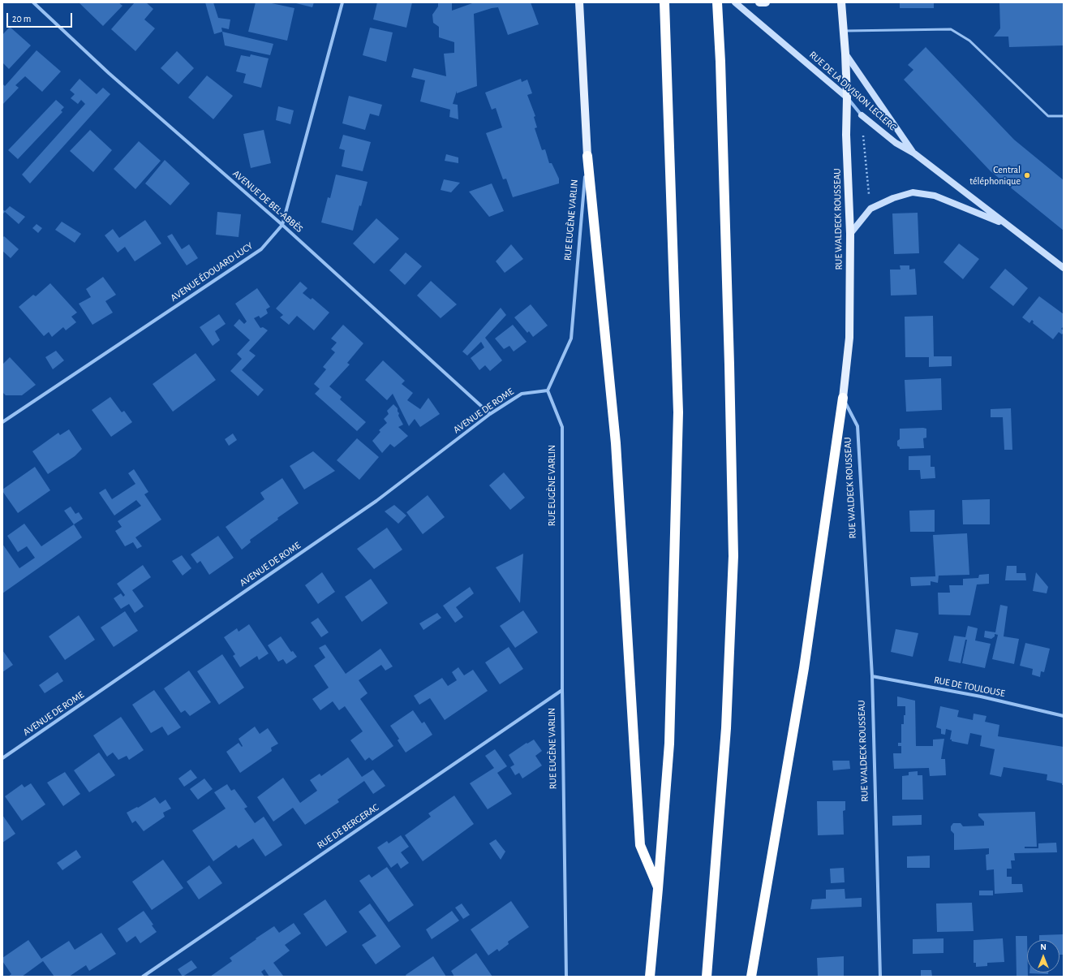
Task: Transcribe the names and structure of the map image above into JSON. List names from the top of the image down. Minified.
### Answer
{"streets":{"main road":["RUE WALDECK ROUSSEAU","RUE EUGÈNE VARLIN"],"street":["RUE DE LA DIVISION LECLERC","AVENUE DE BEL-ABBÈS","AVENUE ÉDOUARD LUCY","AVENUE DE ROME","RUE DE TOULOUSE","RUE DE BERGERAC"]},"crossings":[["RUE DE LA DIVISION LECLERC","RUE WALDECK ROUSSEAU"],["AVENUE DE BEL-ABBÈS","AVENUE ÉDOUARD LUCY"],["AVENUE DE BEL-ABBÈS","AVENUE DE ROME"],["RUE WALDECK ROUSSEAU","RUE DE TOULOUSE"],["RUE EUGÈNE VARLIN","AVENUE DE ROME"],["RUE EUGÈNE VARLIN","RUE DE BERGERAC"]],"places":["Central téléphonique"],"scale_bar":"20 m","north":"top"}
